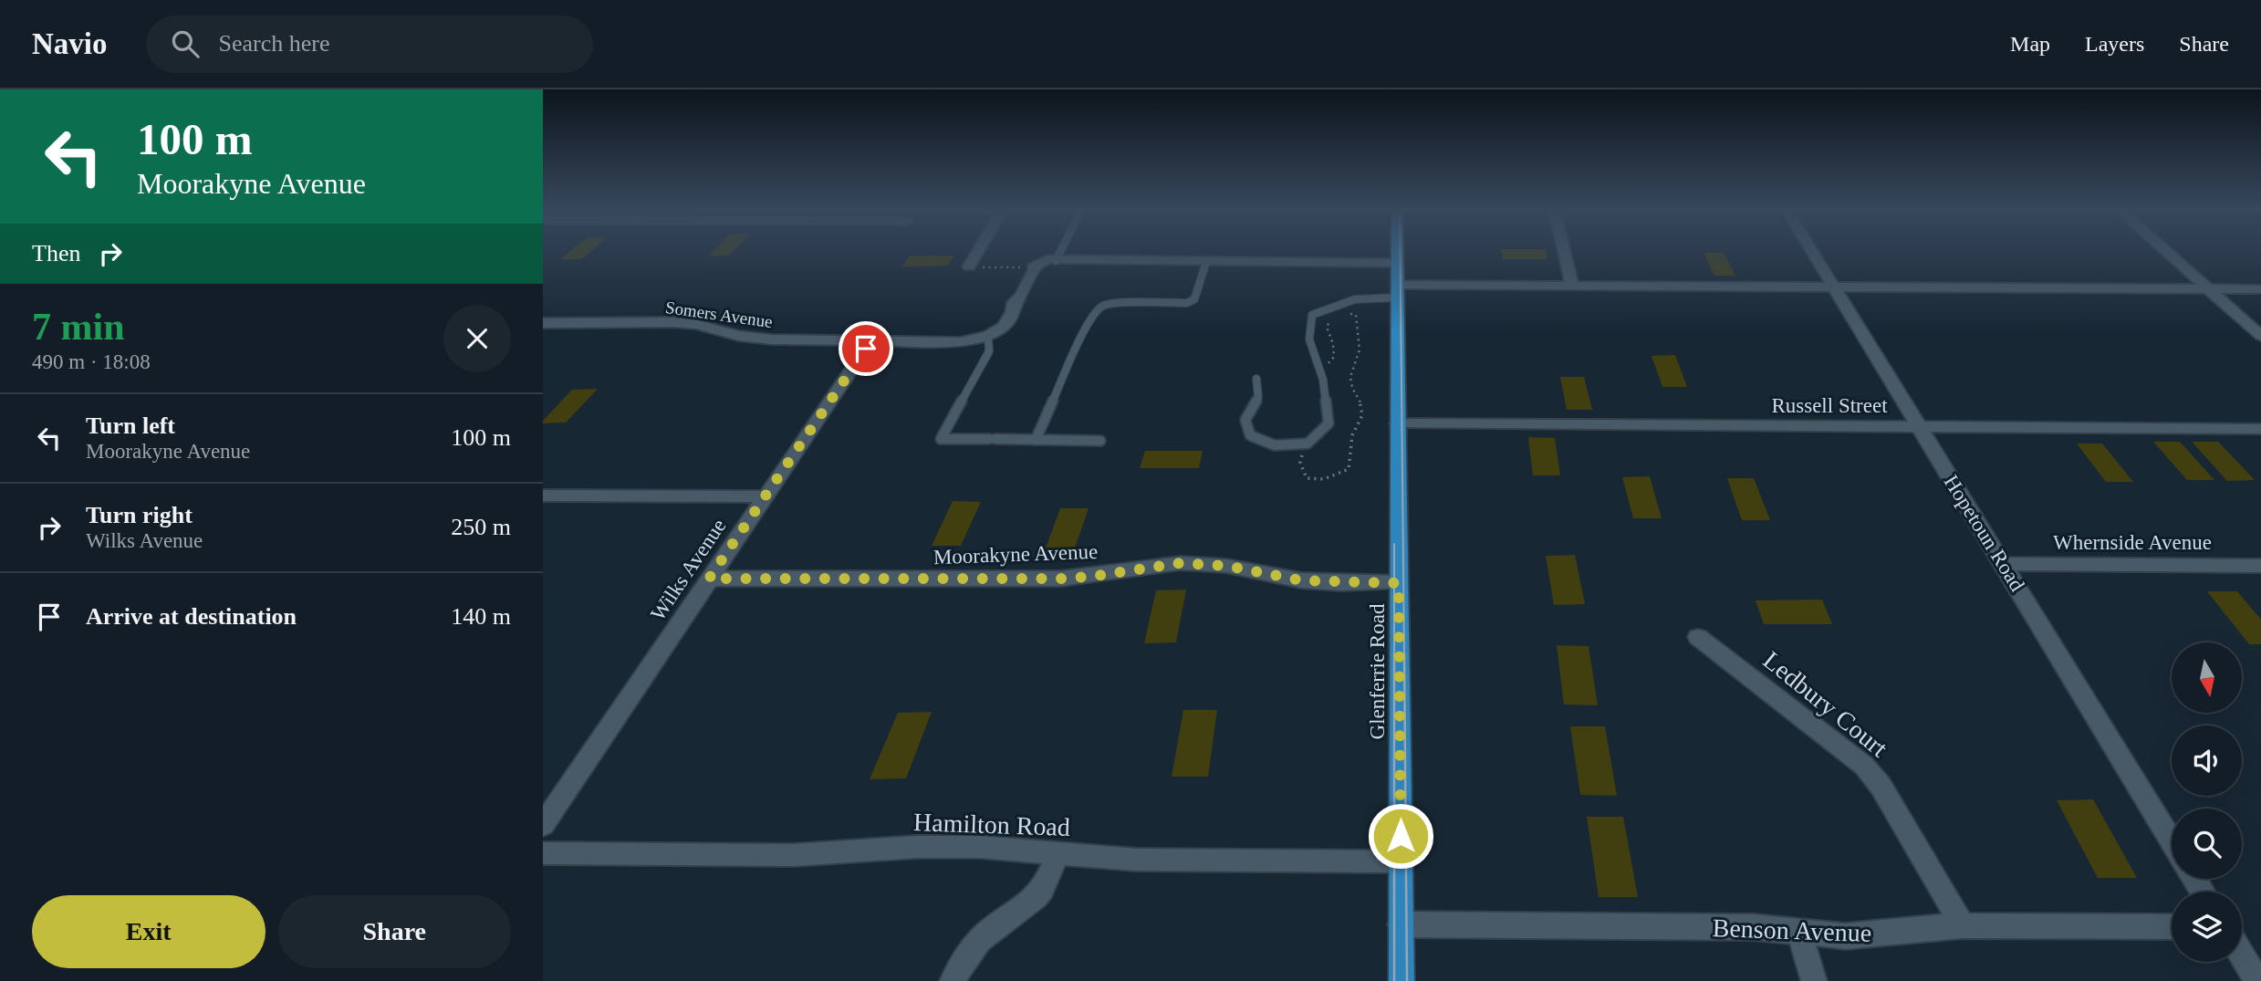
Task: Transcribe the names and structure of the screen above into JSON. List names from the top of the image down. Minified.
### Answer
{"streets":{"main road":["Glenferrie Road"],"street":["Somers Avenue","Russell Street","Hopetoun Road","Whernside Avenue","Moorakyne Avenue","Wilks Avenue","Ledbury Court","Hamilton Road","Benson Avenue"]},"crossings":[["Somers Avenue","Wilks Avenue"],["Russell Street","Hopetoun Road"],["Russell Street","Glenferrie Road"],["Hopetoun Road","Whernside Avenue"],["Moorakyne Avenue","Wilks Avenue"],["Moorakyne Avenue","Glenferrie Road"],["Glenferrie Road","Hamilton Road"],["Glenferrie Road","Benson Avenue"],["Ledbury Court","Benson Avenue"]],"north":"bottom","page":{"header":"Navio","search":"Search here","nav":["Map","Layers","Share"],"turn":["100 m","Moorakyne Avenue"],"then":"Then","heading":["7 min","490 m · 18:08"],"list":[{"name":"Turn left","note":"Moorakyne Avenue","value":"100 m"},{"name":"Turn right","note":"Wilks Avenue","value":"250 m"},{"name":"Arrive at destination","value":"140 m"}],"buttons":["Exit","Share"]}}
